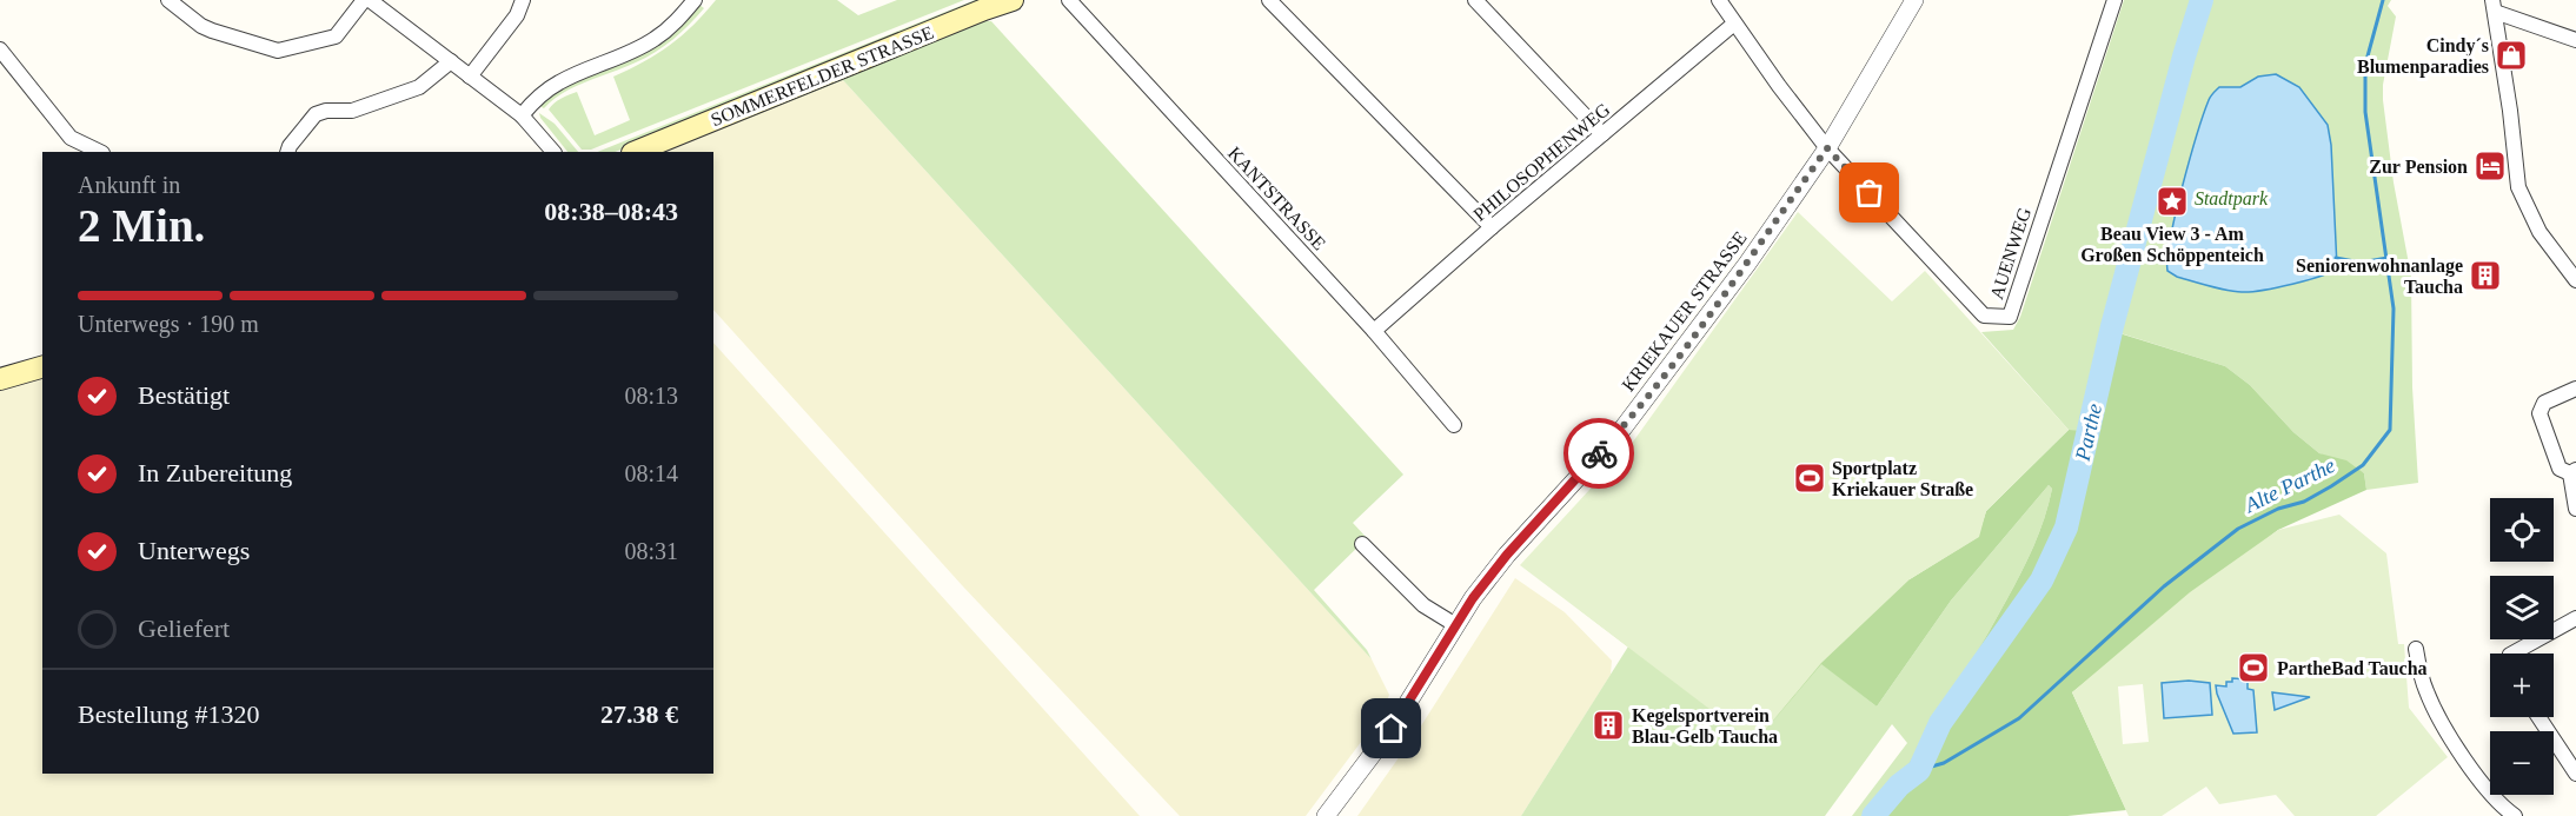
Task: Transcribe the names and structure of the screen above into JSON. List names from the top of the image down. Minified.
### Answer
{"streets":{"main road":["SOMMERFELDER STRASSE"],"street":["PHILOSOPHENWEG","KANTSTRASSE","AUENWEG","KRIEKAUER STRASSE"]},"crossings":[["PHILOSOPHENWEG","KANTSTRASSE"],["AUENWEG","KRIEKAUER STRASSE"]],"water":["Parthe","Alte Parthe"],"parks":["Stadtpark"],"places":{"shop":["Cindy´s Blumenparadies"],"hotel":["Zur Pension"],"place":["Beau View 3 - Am Großen Schöppenteich"],"building":["Seniorenwohnanlage Taucha","Kegelsportverein Blau-Gelb Taucha"],"sports":["Sportplatz Kriekauer Straße","PartheBad Taucha"]},"page":{"heading":["2 Min.","Ankunft in","08:38–08:43"],"panel":["Bestellung #1320","27.38 €"],"bar":"Unterwegs · 190 m","list":[["Bestätigt","08:13"],["In Zubereitung","08:14"],["Unterwegs","08:31"],"Geliefert"],"map_buttons":["+","−"]}}
